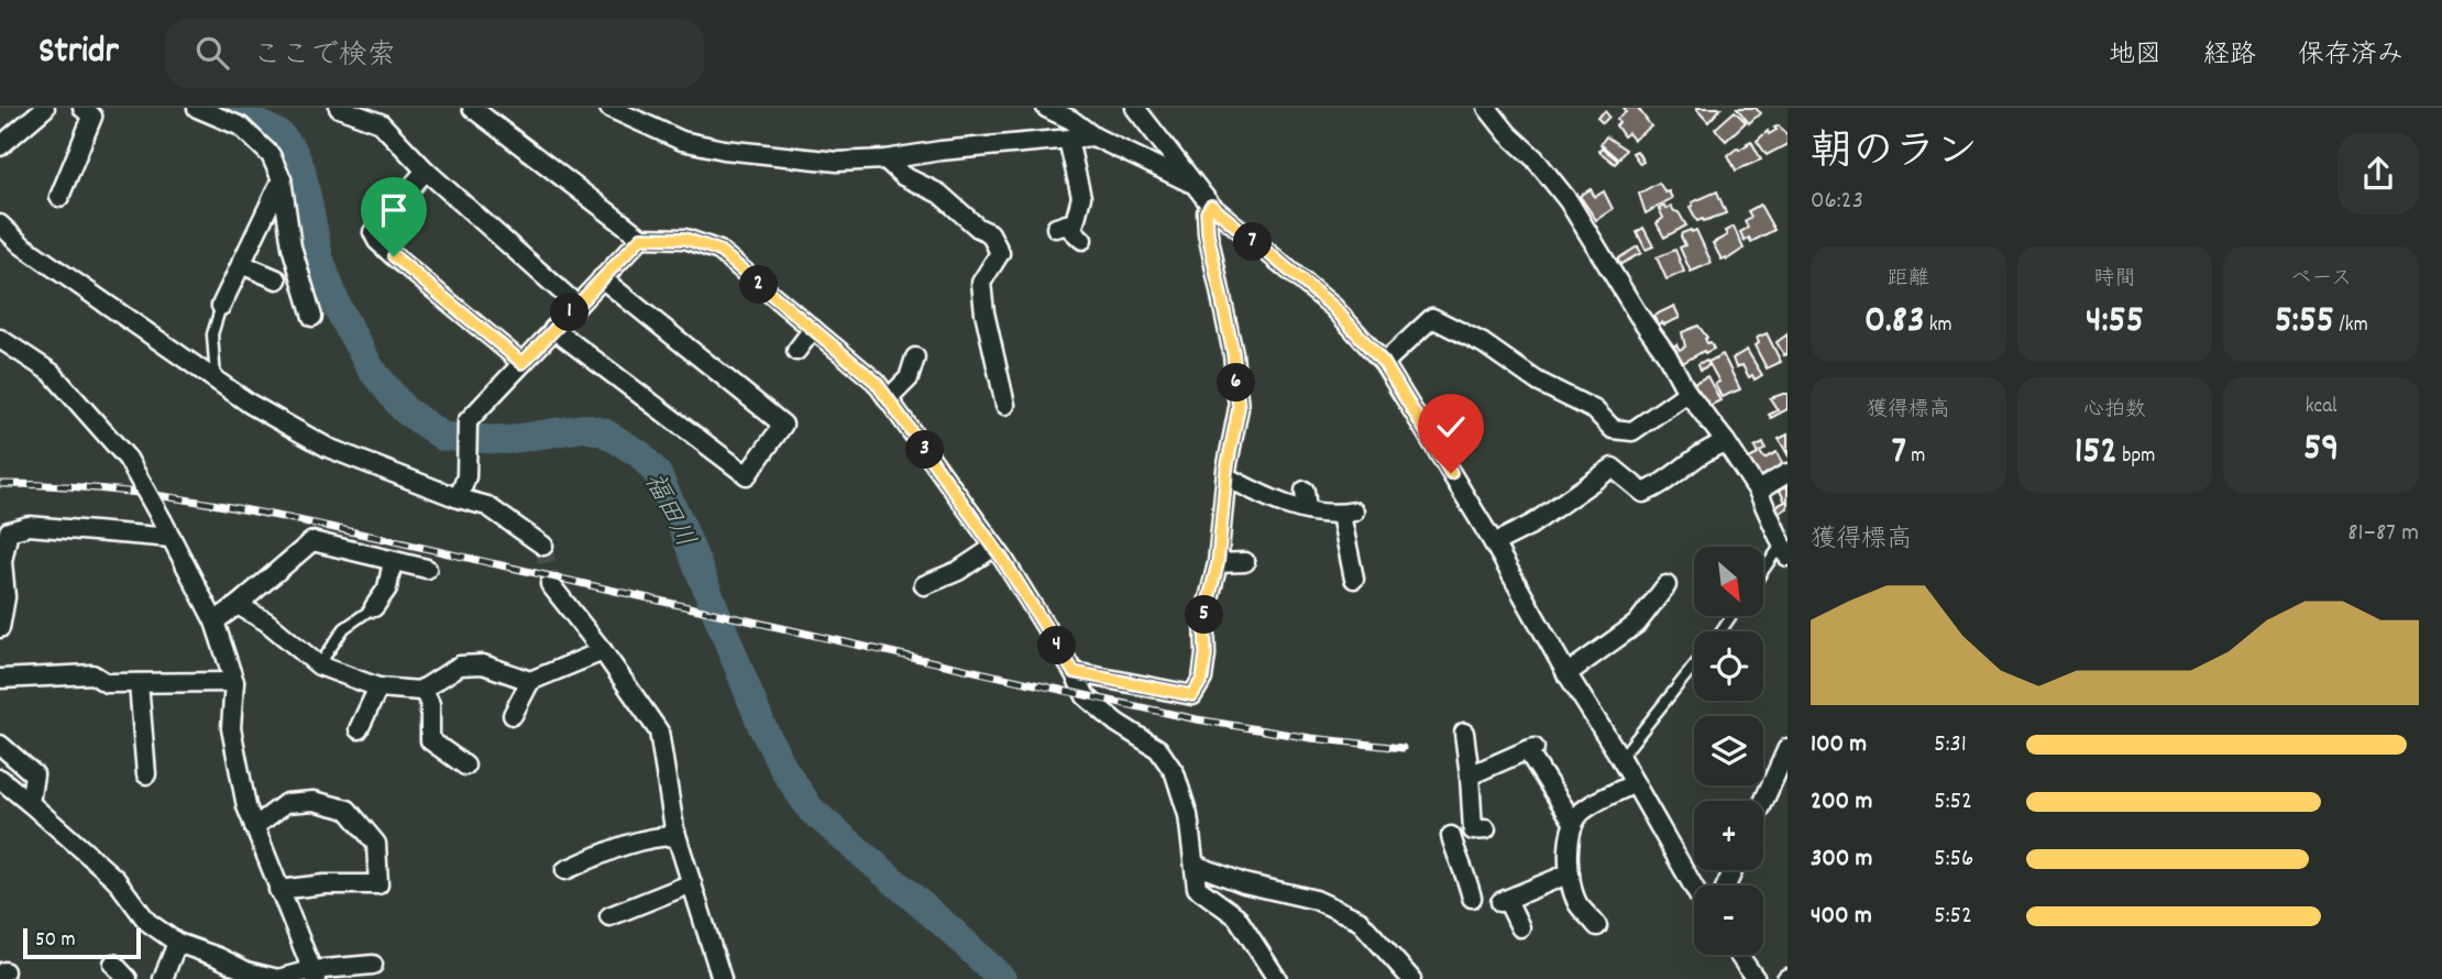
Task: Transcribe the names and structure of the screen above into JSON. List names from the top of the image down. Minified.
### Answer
{"water":["福田川"],"scale_bar":"50 m","north":"bottom right","page":{"header":"Stridr","search":"ここで検索","nav":["地図","経路","保存済み"],"heading":["朝のラン","06:23"],"pins":["7","2","1","6","3","5","4"],"stats":[["距離","0.83 km"],["時間","4:55"],["ペース","5:55 /km"],["獲得標高","7 m"],["心拍数","152 bpm"],["kcal","59"]],"chart":["獲得標高","81–87 m"],"map_buttons":["+","−"],"list":[{"name":"100 m","note":"5:31"},{"name":"200 m","note":"5:52"},{"name":"300 m","note":"5:56"},{"name":"400 m","note":"5:52"}],"scale":"50 m"}}
